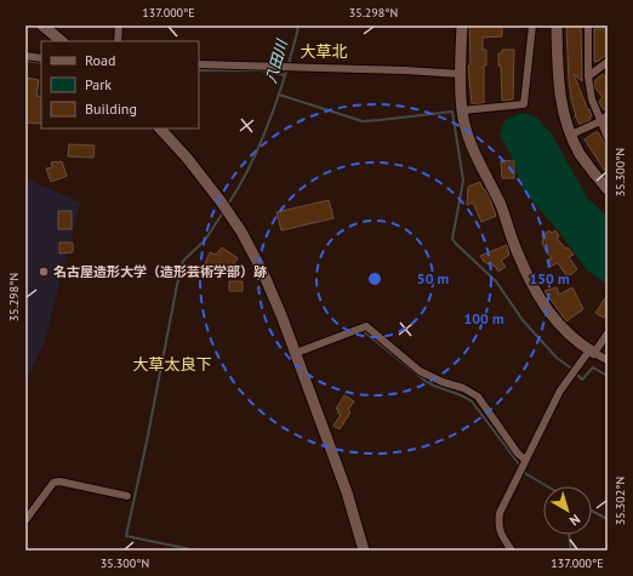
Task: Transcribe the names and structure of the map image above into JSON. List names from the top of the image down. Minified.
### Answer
{"districts":["大草北","大草太良下"],"water":["八田川"],"places":["名古屋造形大学（造形芸術学部）跡"],"legend":["Road","Park","Building"],"north":"bottom right","coordinates":["137.000°E","35.298°N","35.300°N","35.302°N"],"rings":["50 m","150 m","100 m"]}
